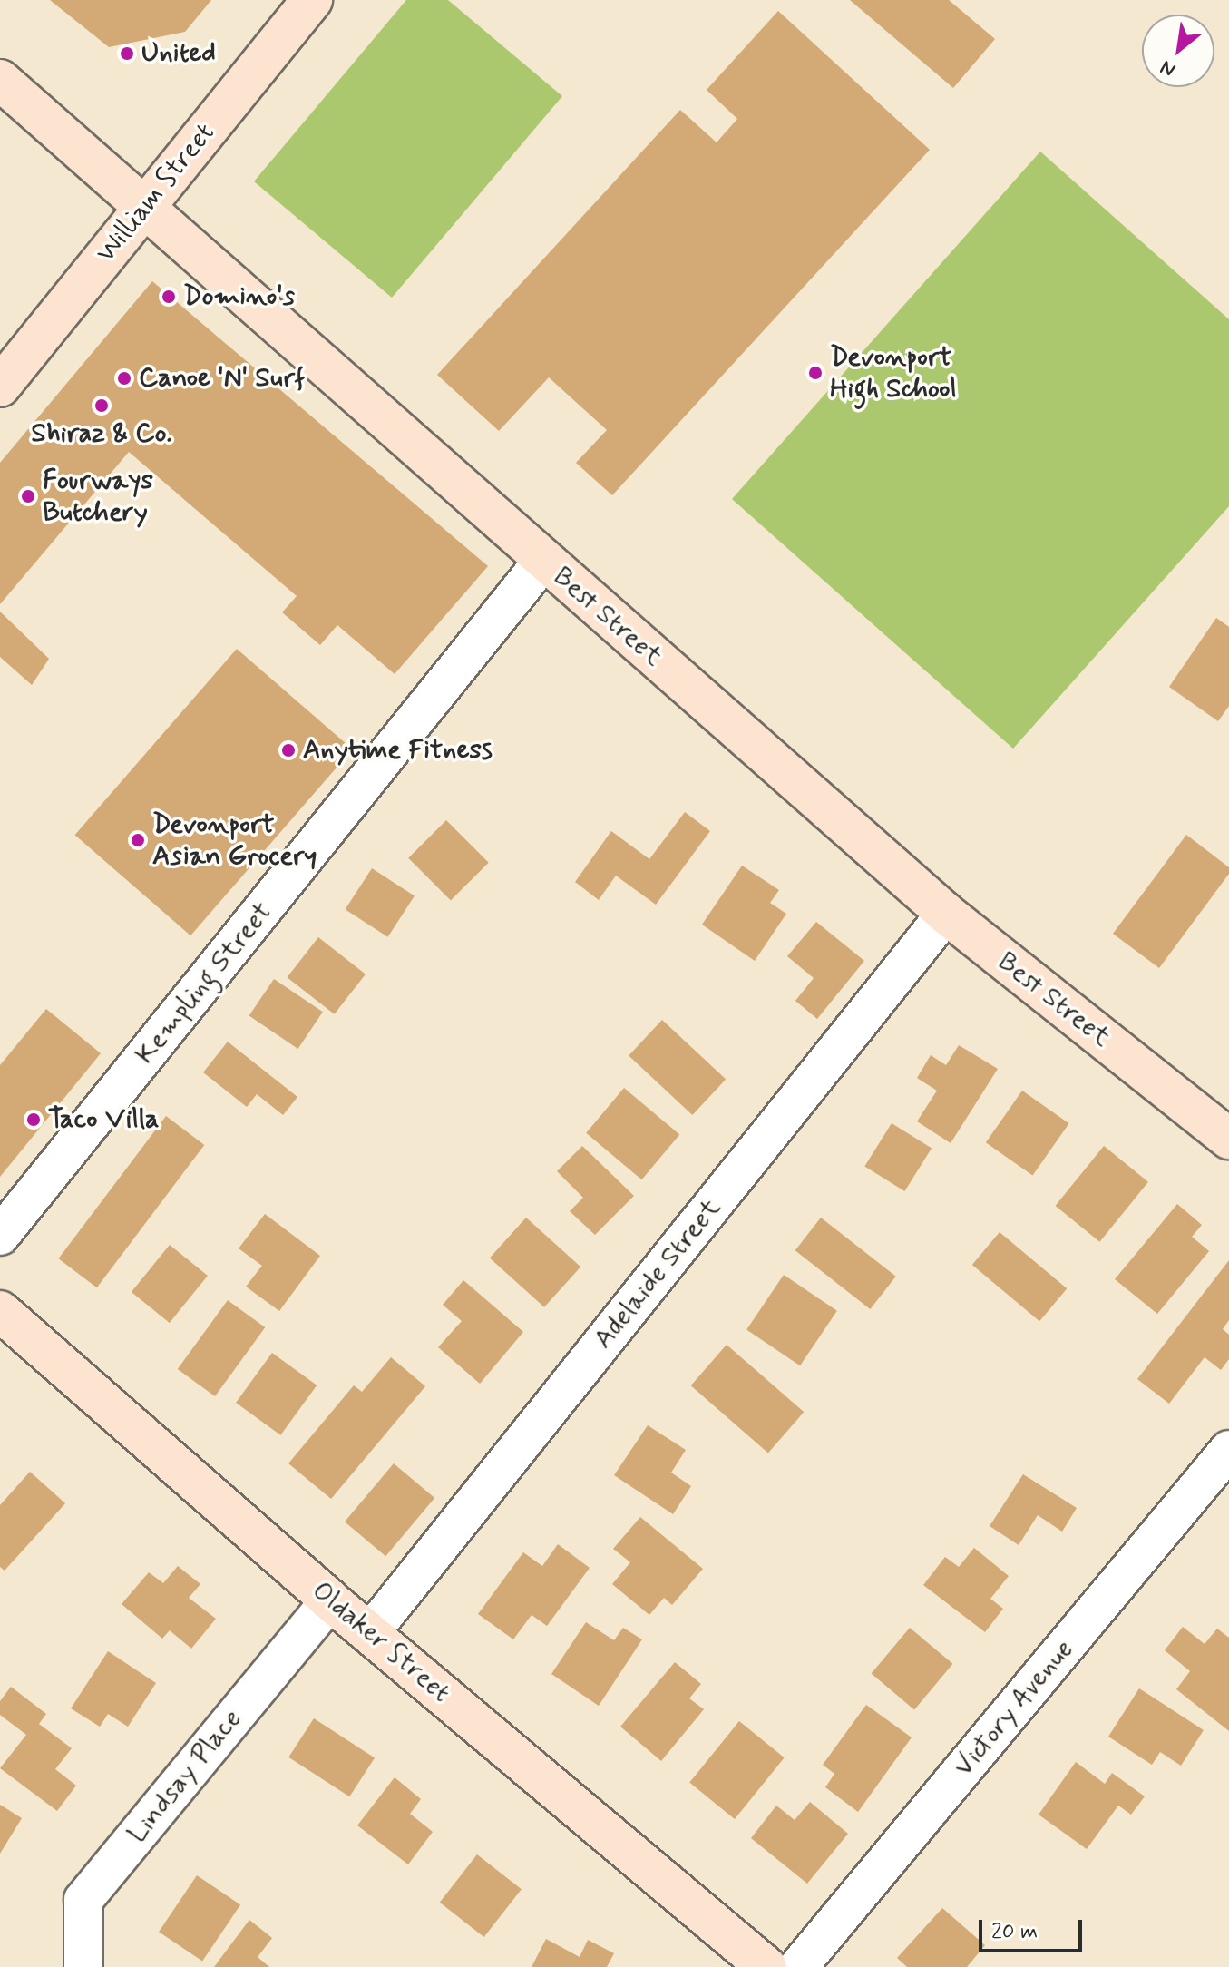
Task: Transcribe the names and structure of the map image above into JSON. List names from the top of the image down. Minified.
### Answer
{"streets":{"street":["William Street","Best Street","Kempling Street","Adelaide Street","Oldaker Street","Victory Avenue","Lindsay Place"]},"crossings":[["William Street","Best Street"],["Best Street","Kempling Street"],["Best Street","Adelaide Street"],["Adelaide Street","Oldaker Street"],["Oldaker Street","Lindsay Place"]],"places":["United","Domino's","Devonport High School","Canoe 'N' Surf","Shiraz & Co.","Fourways Butchery","Anytime Fitness","Devonport Asian Grocery","Taco Villa"],"scale_bar":"20 m","north":"bottom left"}
